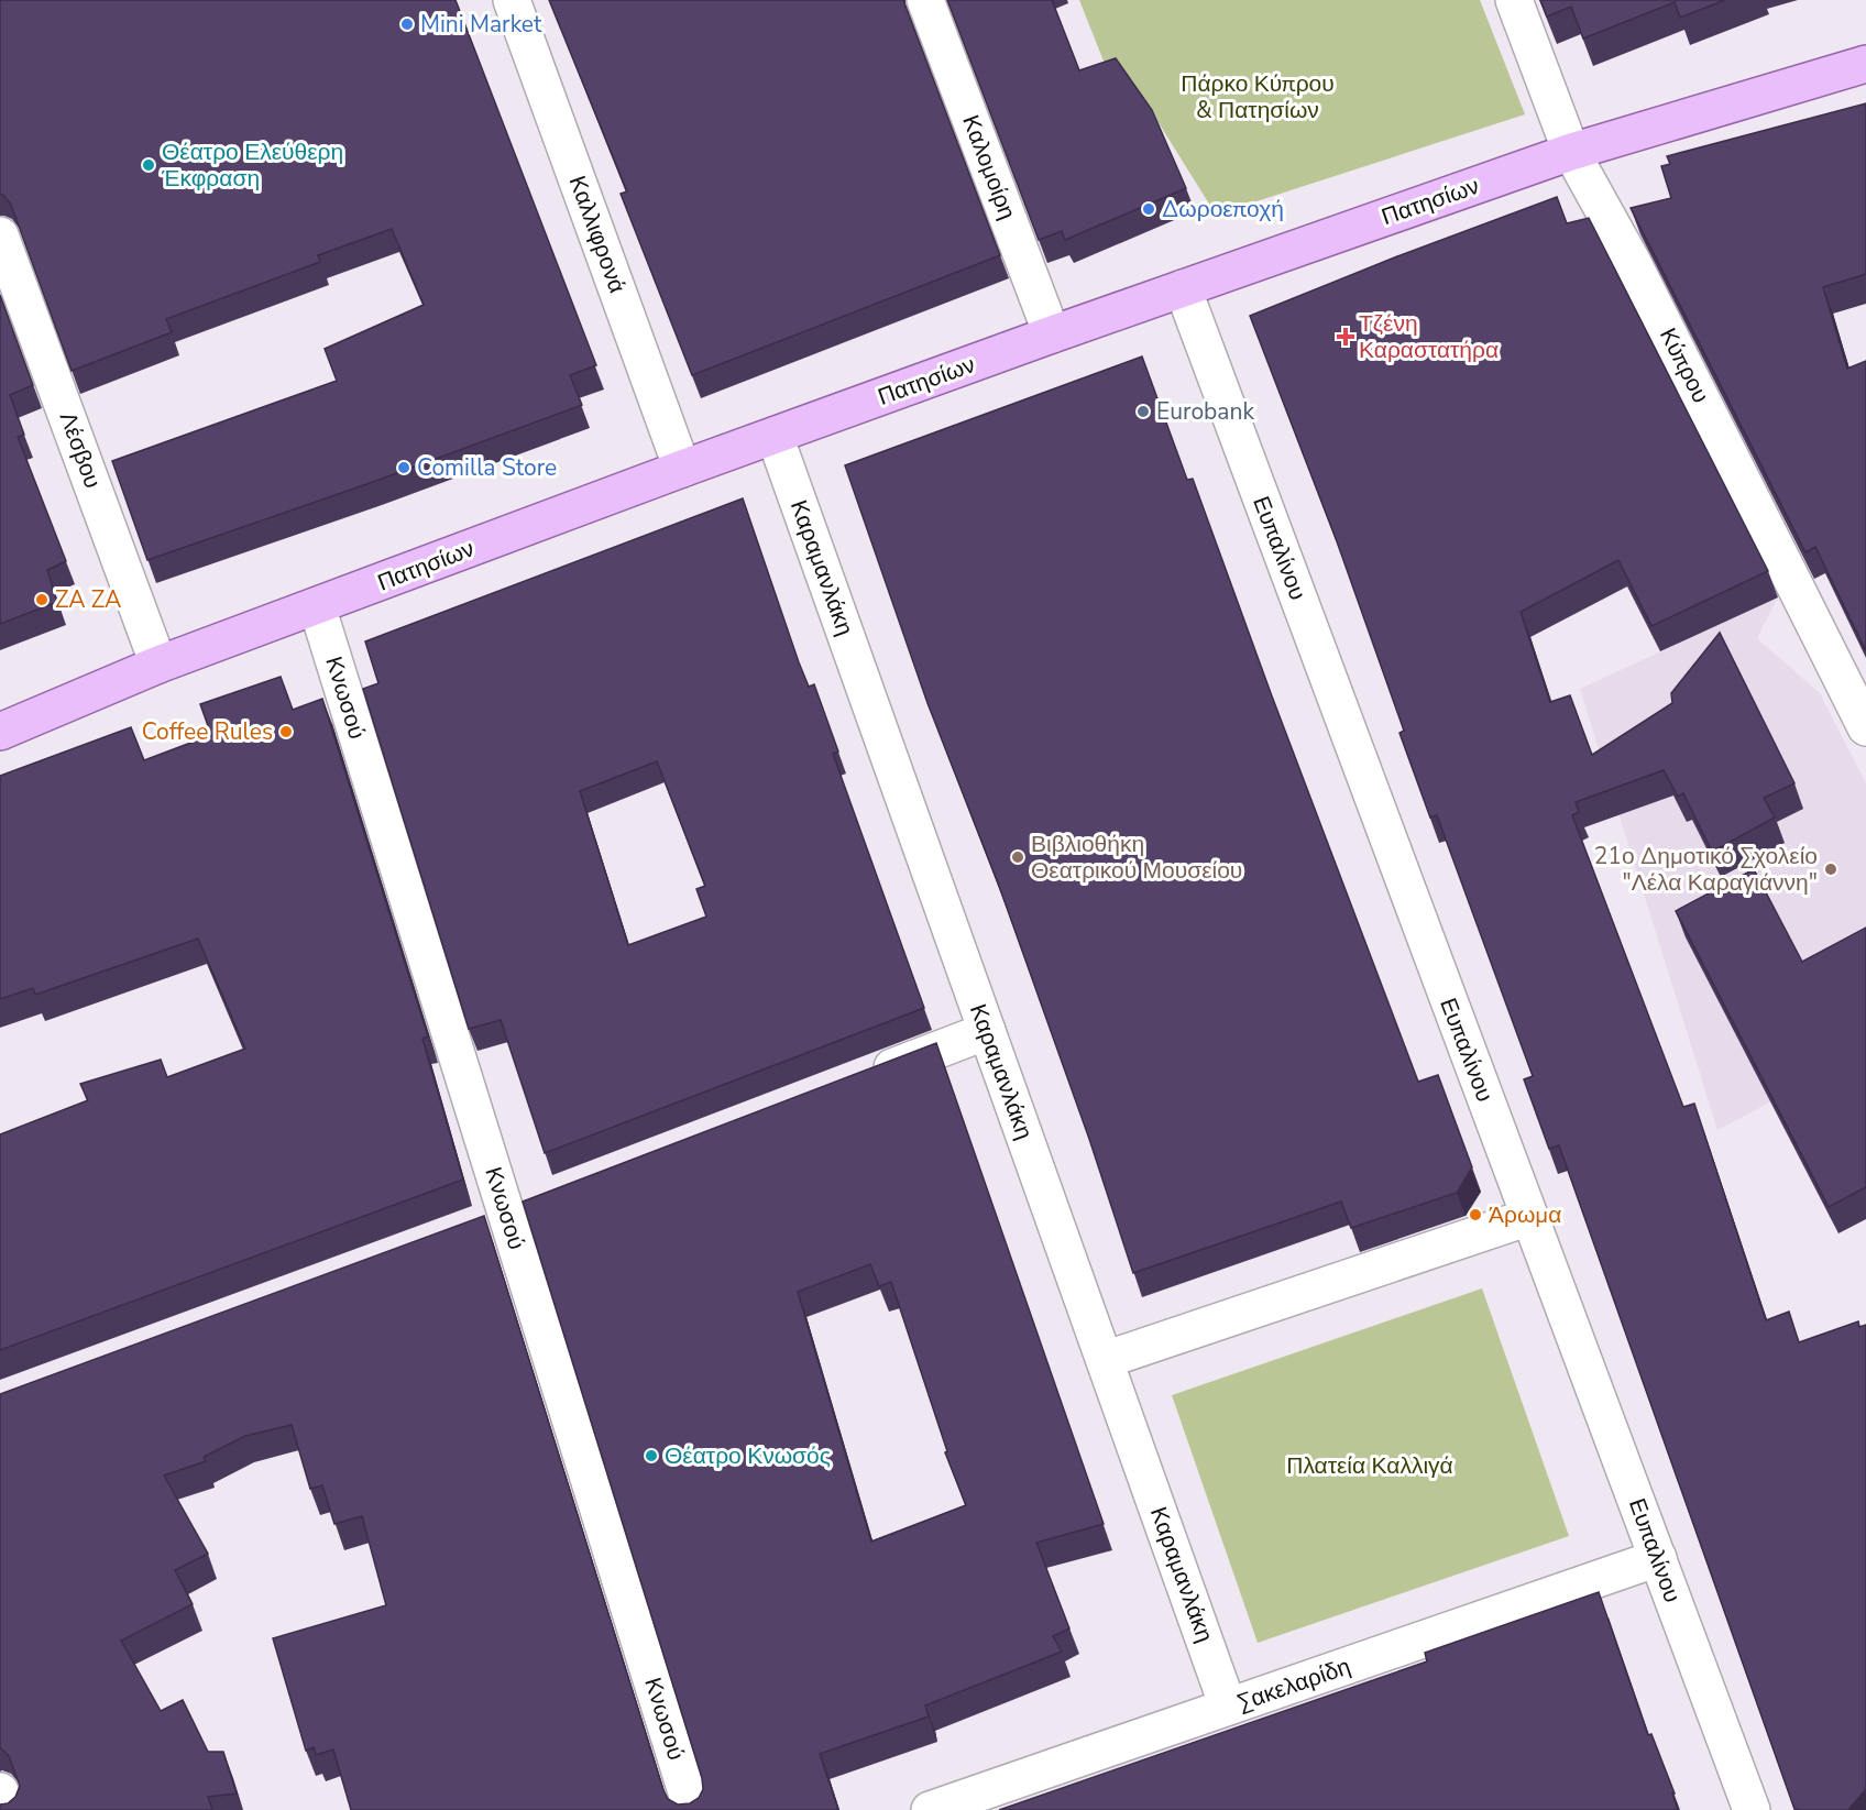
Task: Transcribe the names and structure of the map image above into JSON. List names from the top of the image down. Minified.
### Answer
{"streets":{"main road":["Πατησίων"],"street":["Καλομοίρη","Καλλιφρονά","Κύπρου","Λέσβου","Ευπαλίνου","Καραμανλάκη","Κνωσού","Σακελαρίδη"]},"crossings":[["Καλομοίρη","Πατησίων"],["Πατησίων","Καλλιφρονά"],["Πατησίων","Κύπρου"],["Πατησίων","Λέσβου"],["Πατησίων","Ευπαλίνου"],["Πατησίων","Καραμανλάκη"],["Πατησίων","Κνωσού"],["Ευπαλίνου","Σακελαρίδη"],["Καραμανλάκη","Σακελαρίδη"]],"parks":["Πάρκο Κύπρου & Πατησίων","Πλατεία Καλλιγά"],"places":{"other":["Mini Market","Θέατρο Ελεύθερη Έκφραση","Δωροεποχή","Eurobank","Comilla Store","ZA ZA","Coffee Rules","Βιβλιοθήκη Θεατρικού Μουσείου","21ο Δημοτικό Σχολείο \"Λέλα Καραγιάννη\"","Άρωμα","Θέατρο Κνωσός"],"health":["Τζένη Καραστατήρα"]}}
